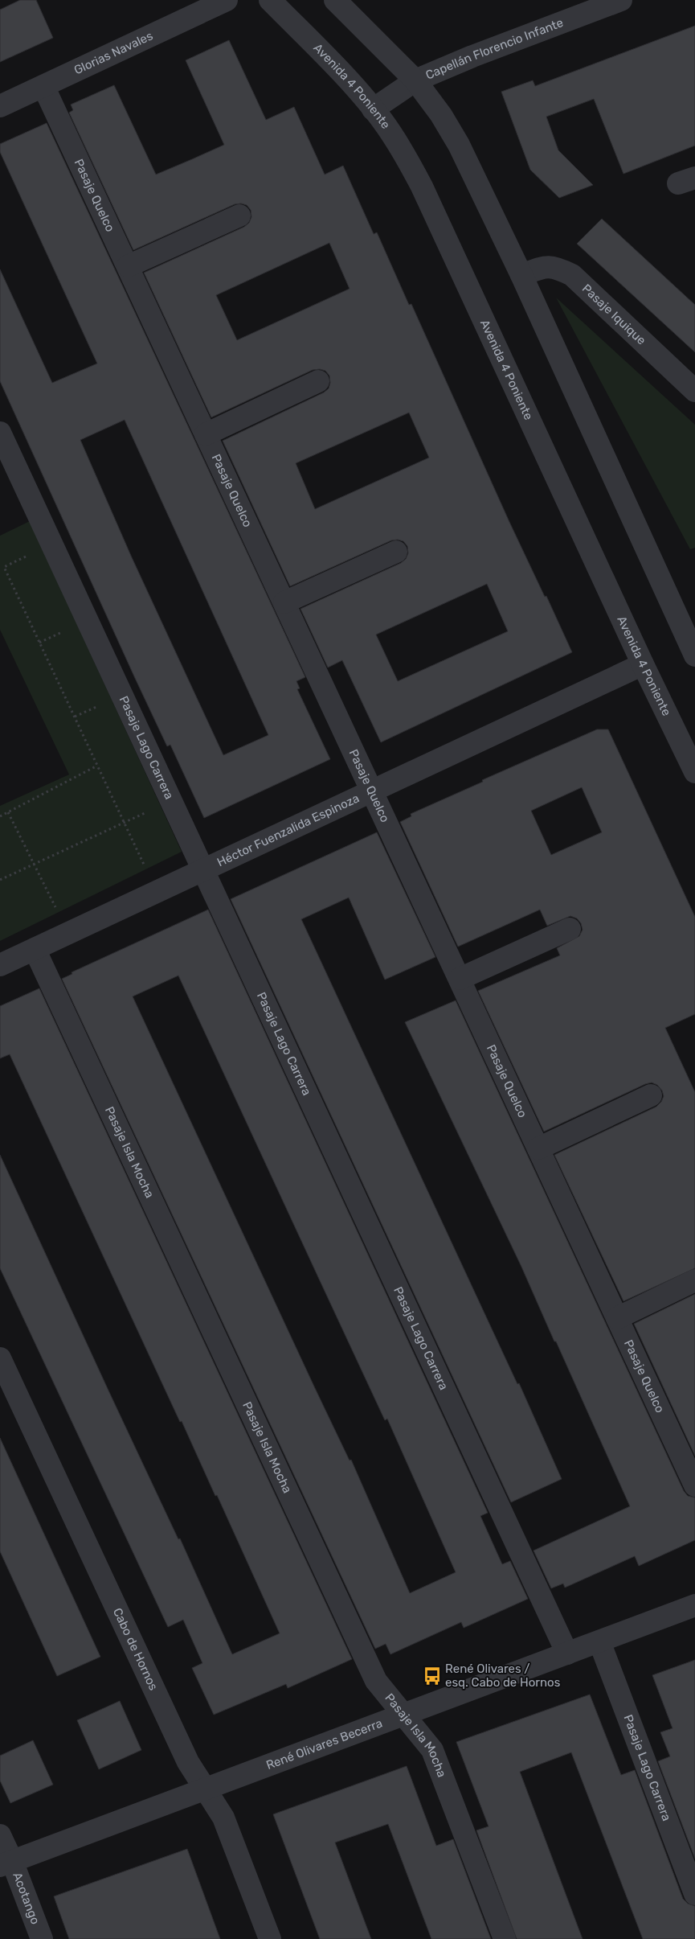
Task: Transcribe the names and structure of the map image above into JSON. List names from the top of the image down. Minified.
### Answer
{"streets":{"street":["Capellán Florencio Infante","Glorias Navales","Avenida 4 Poniente","Pasaje Quelco","Pasaje Iquique","Pasaje Lago Carrera","Héctor Fuenzalida Espinoza","Pasaje Isla Mocha","Cabo de Hornos","René Olivares Becerra","Acotango"]},"crossings":[["Capellán Florencio Infante","Avenida 4 Poniente"],["Glorias Navales","Pasaje Quelco"],["Avenida 4 Poniente","Héctor Fuenzalida Espinoza"],["Pasaje Quelco","Héctor Fuenzalida Espinoza"],["Pasaje Lago Carrera","Héctor Fuenzalida Espinoza"],["Pasaje Lago Carrera","René Olivares Becerra"],["Héctor Fuenzalida Espinoza","Pasaje Isla Mocha"],["Pasaje Isla Mocha","René Olivares Becerra"],["Cabo de Hornos","René Olivares Becerra"],["René Olivares Becerra","Acotango"]],"places":{"bus stop":["René Olivares / esq. Cabo de Hornos"]}}
